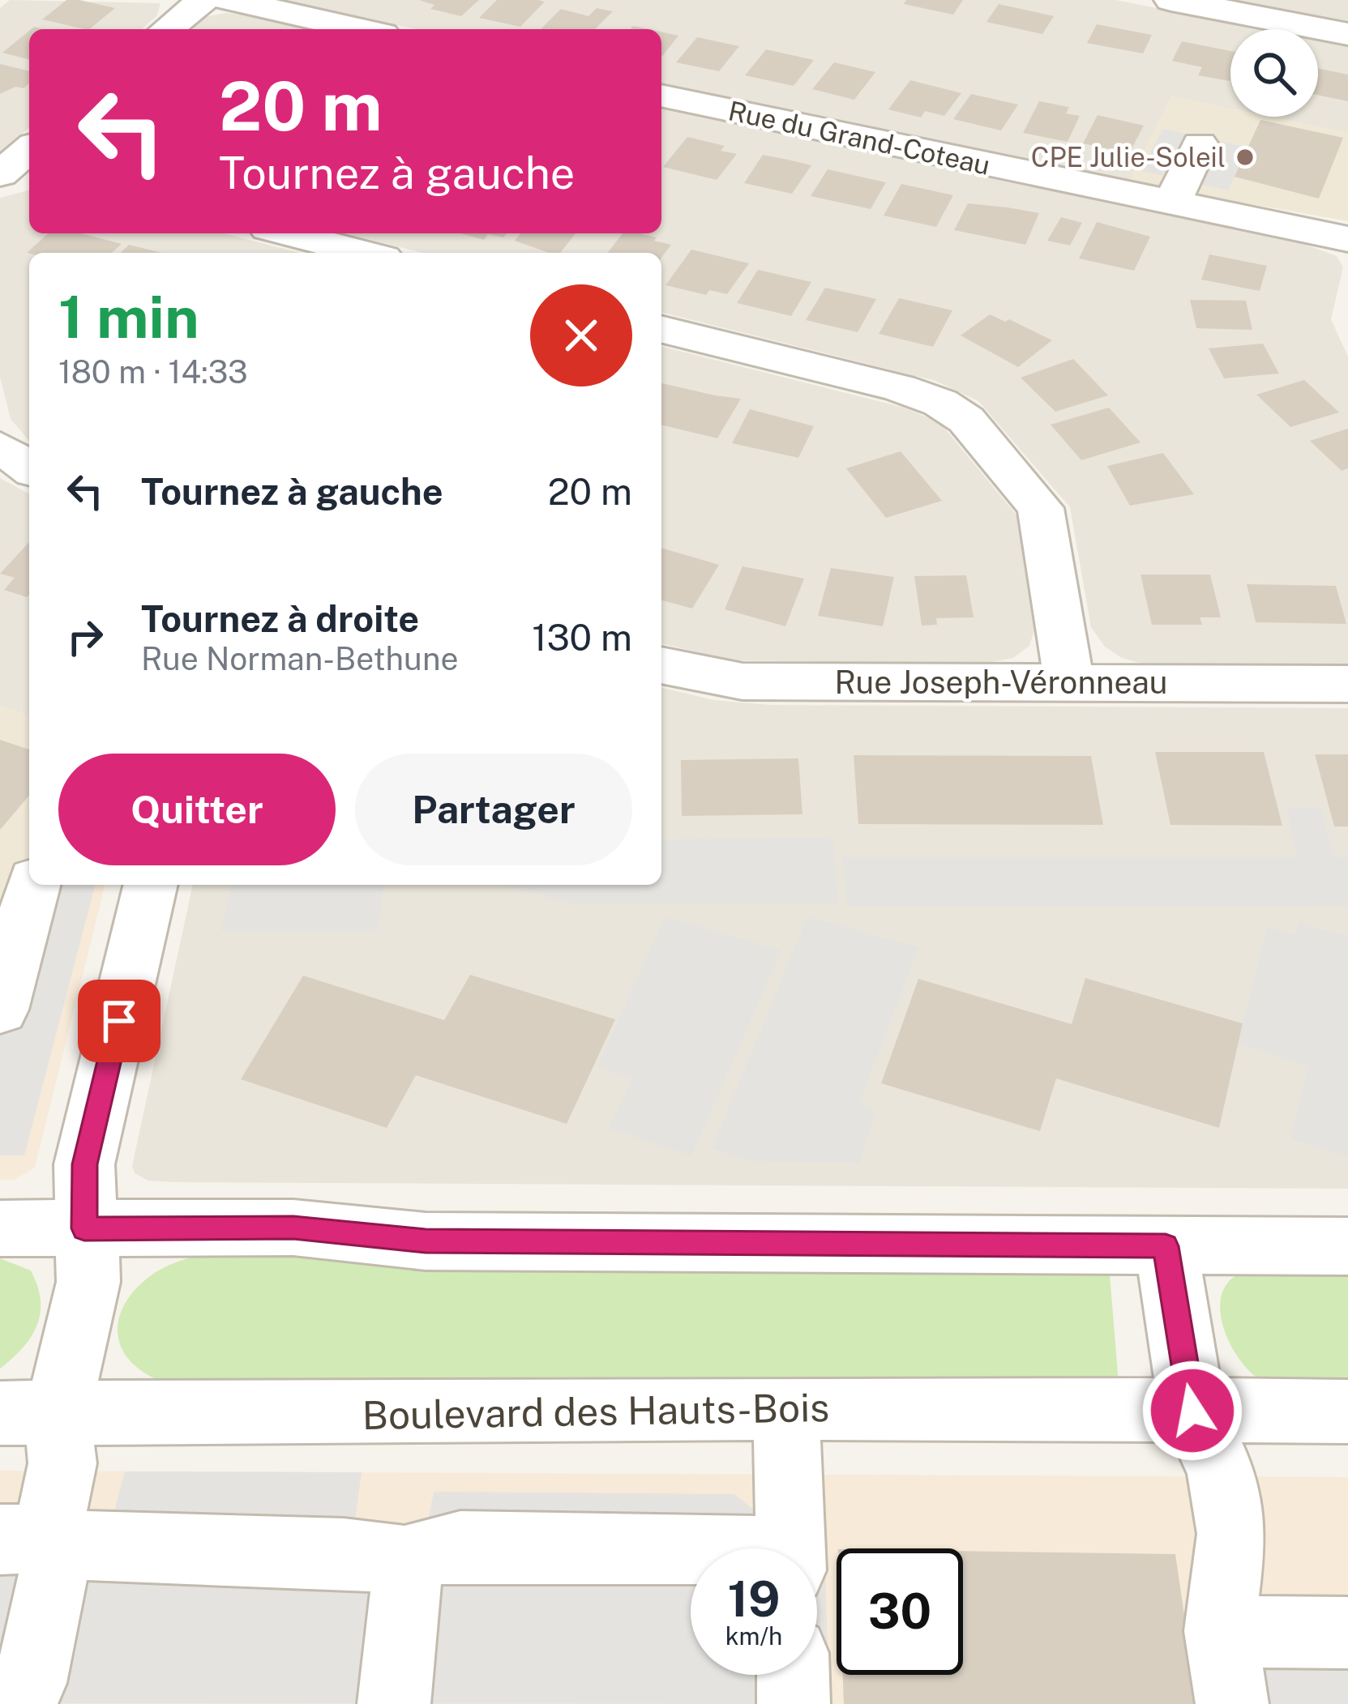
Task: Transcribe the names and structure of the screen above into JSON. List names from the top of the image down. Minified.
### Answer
{"streets":{"street":["Rue du Grand-Coteau","Rue Joseph-Véronneau","Boulevard des Hauts-Bois"]},"places":["CPE Julie-Soleil"],"page":{"turn":["20 m","Tournez à gauche"],"heading":["1 min","180 m · 14:33"],"list":[{"name":"Tournez à gauche","value":"20 m"},{"name":"Tournez à droite","note":"Rue Norman-Bethune","value":"130 m"}],"buttons":["Quitter","Partager"],"speed":"19 km/h","limit":"30"}}
